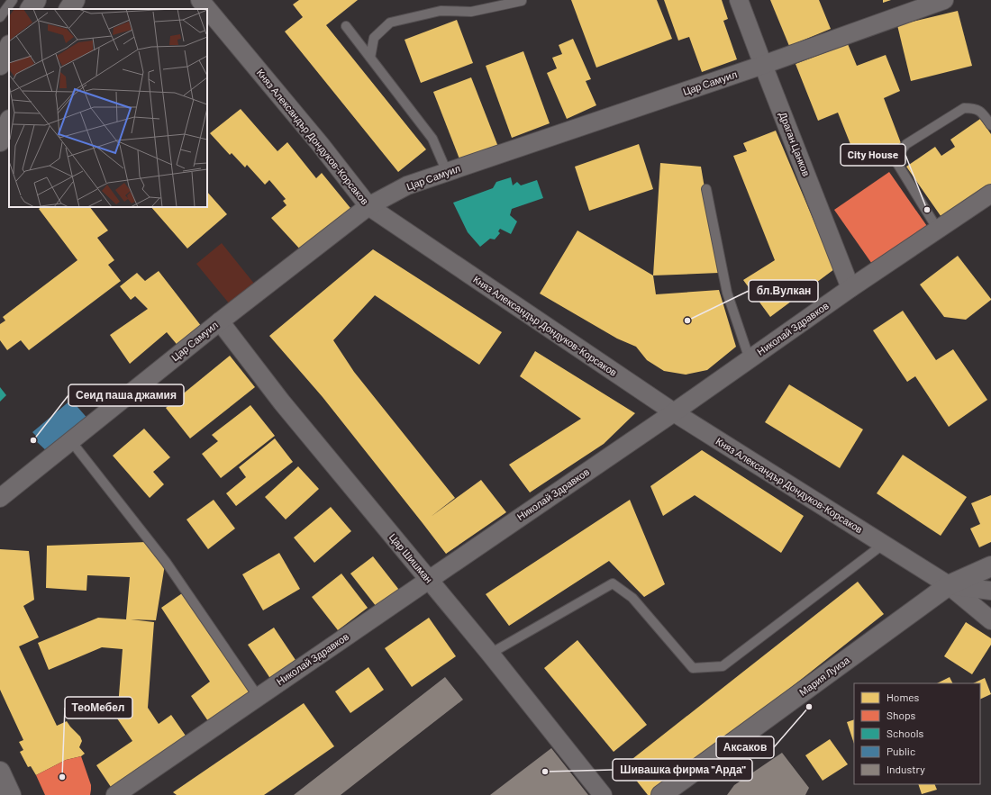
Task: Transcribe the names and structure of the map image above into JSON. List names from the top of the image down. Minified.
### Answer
{"streets":{"street":["Цар Самуил","Княз Александър Дондуков-Корсаков","Драган Цанков","Николай Здравков","Цар Шишман","Мария Луиза"]},"crossings":[["Цар Самуил","Княз Александър Дондуков-Корсаков"],["Цар Самуил","Драган Цанков"],["Цар Самуил","Цар Шишман"],["Княз Александър Дондуков-Корсаков","Николай Здравков"],["Княз Александър Дондуков-Корсаков","Мария Луиза"],["Драган Цанков","Николай Здравков"],["Николай Здравков","Цар Шишман"]],"places":["City House","бл.Вулкан","Сеид паша джамия","Аксаков","Шивашка фирма ''Арда''","ТеоМебел"],"legend":["Homes","Shops","Schools","Public","Industry"]}
